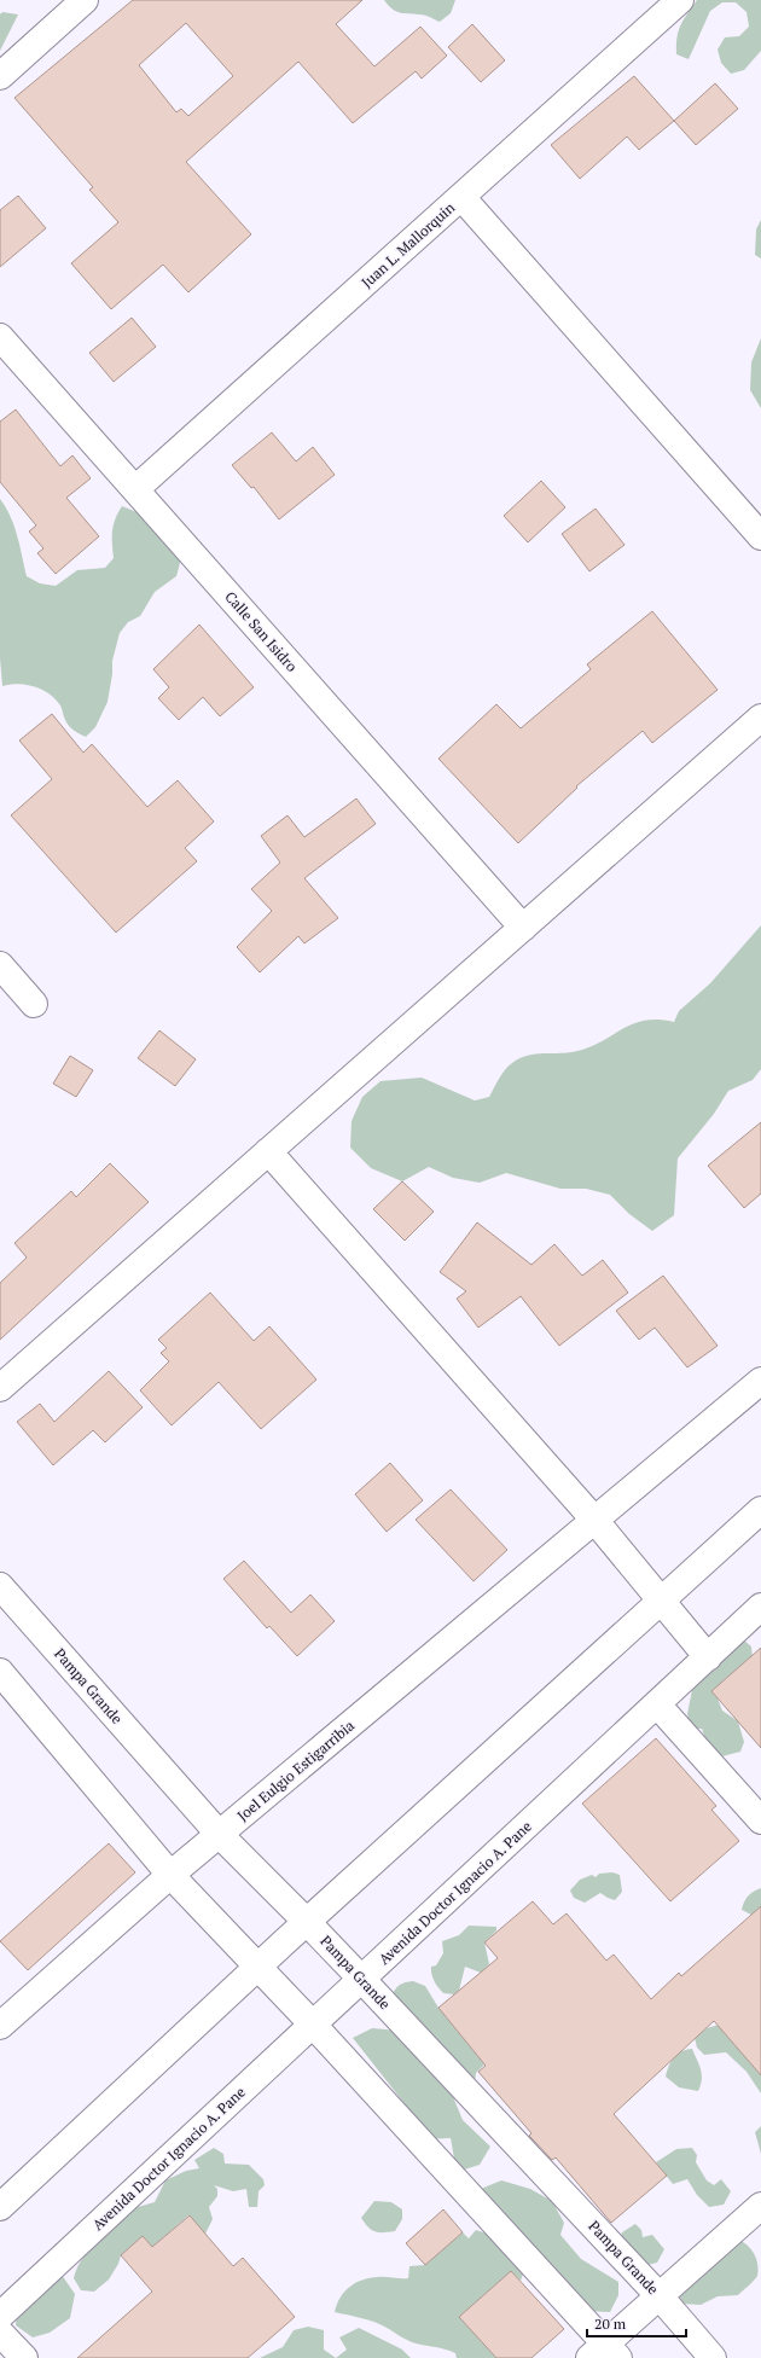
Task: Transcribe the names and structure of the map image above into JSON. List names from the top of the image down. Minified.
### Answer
{"streets":{"street":["Juan L. Mallorquin","Calle San Isidro","Pampa Grande","Joel Eulgio Estigarribia","Avenida Doctor Ignacio A. Pane"]},"crossings":[["Juan L. Mallorquin","Calle San Isidro"],["Pampa Grande","Joel Eulgio Estigarribia"],["Pampa Grande","Avenida Doctor Ignacio A. Pane"]],"scale_bar":"20 m"}
